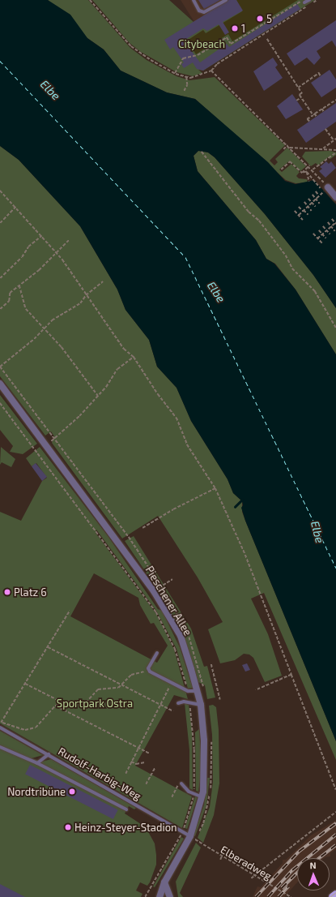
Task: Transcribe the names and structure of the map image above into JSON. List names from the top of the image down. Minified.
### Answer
{"streets":{"street":["Pieschener Allee"],"lane":["Rudolf-Harbig-Weg"],"path":["Elberadweg"]},"crossings":[["Pieschener Allee","Rudolf-Harbig-Weg"],["Pieschener Allee","Elberadweg"],["Rudolf-Harbig-Weg","Elberadweg"]],"water":["Elbe"],"parks":["Citybeach","Sportpark Ostra"],"places":["5","1","Platz 6","Nordtribüne","Heinz-Steyer-Stadion"],"north":"top"}
